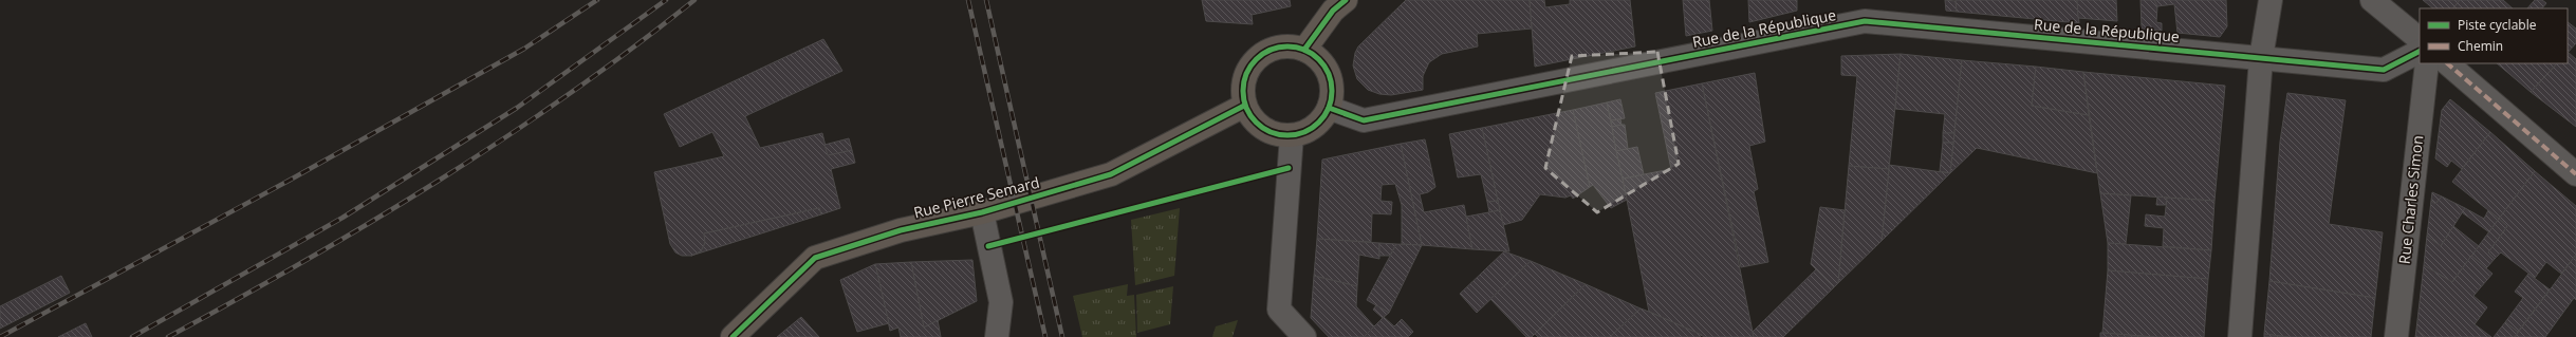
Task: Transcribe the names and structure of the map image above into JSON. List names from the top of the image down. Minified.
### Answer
{"streets":{"main road":["Rue Pierre Semard"],"street":["Rue de la République","Rue Charles Simon"]},"crossings":[["Rue de la République","Rue Pierre Semard"]],"legend":["Piste cyclable","Chemin"]}
